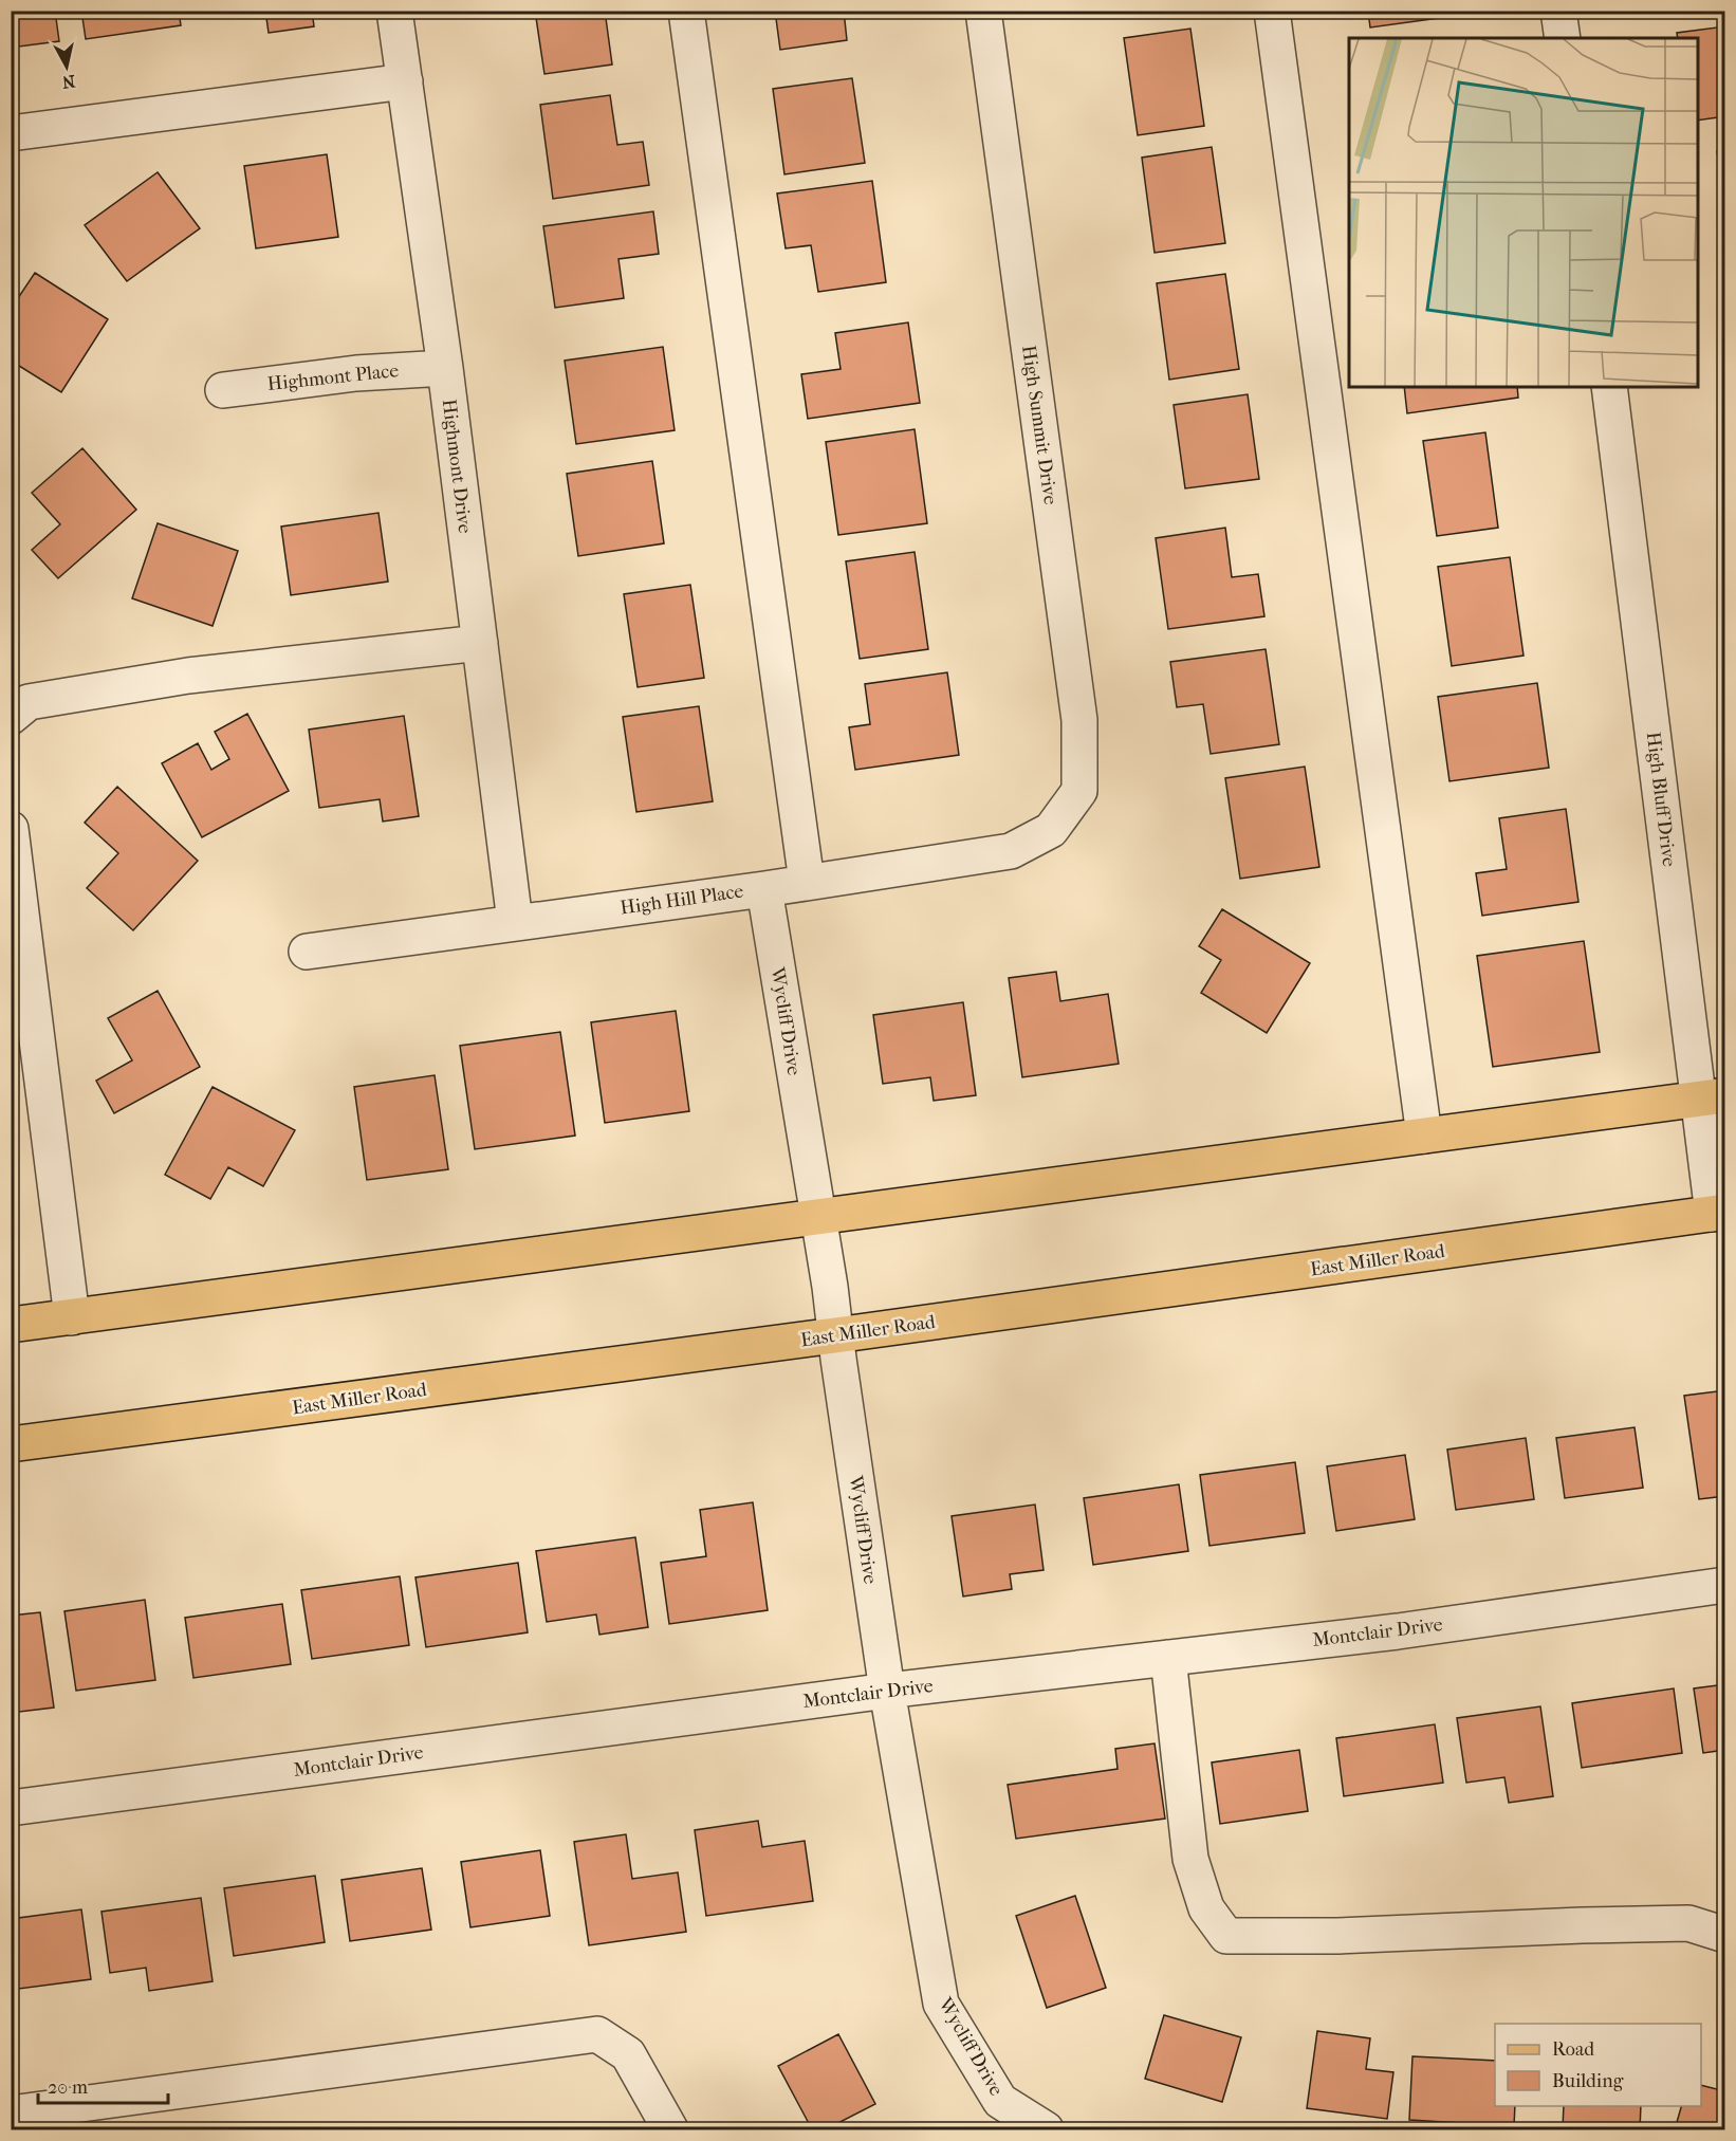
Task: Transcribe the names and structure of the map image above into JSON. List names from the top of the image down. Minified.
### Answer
{"streets":{"main road":["East Miller Road"],"street":["Highmont Place","High Summit Drive","Highmont Drive","High Bluff Drive","High Hill Place","Wycliff Drive","Montclair Drive"]},"crossings":[["Highmont Place","Highmont Drive"],["High Summit Drive","High Hill Place"],["Highmont Drive","High Hill Place"],["High Bluff Drive","East Miller Road"],["High Hill Place","Wycliff Drive"],["Wycliff Drive","East Miller Road"],["Wycliff Drive","Montclair Drive"]],"legend":["Road","Building"],"scale_bar":"20 m","north":"bottom"}
